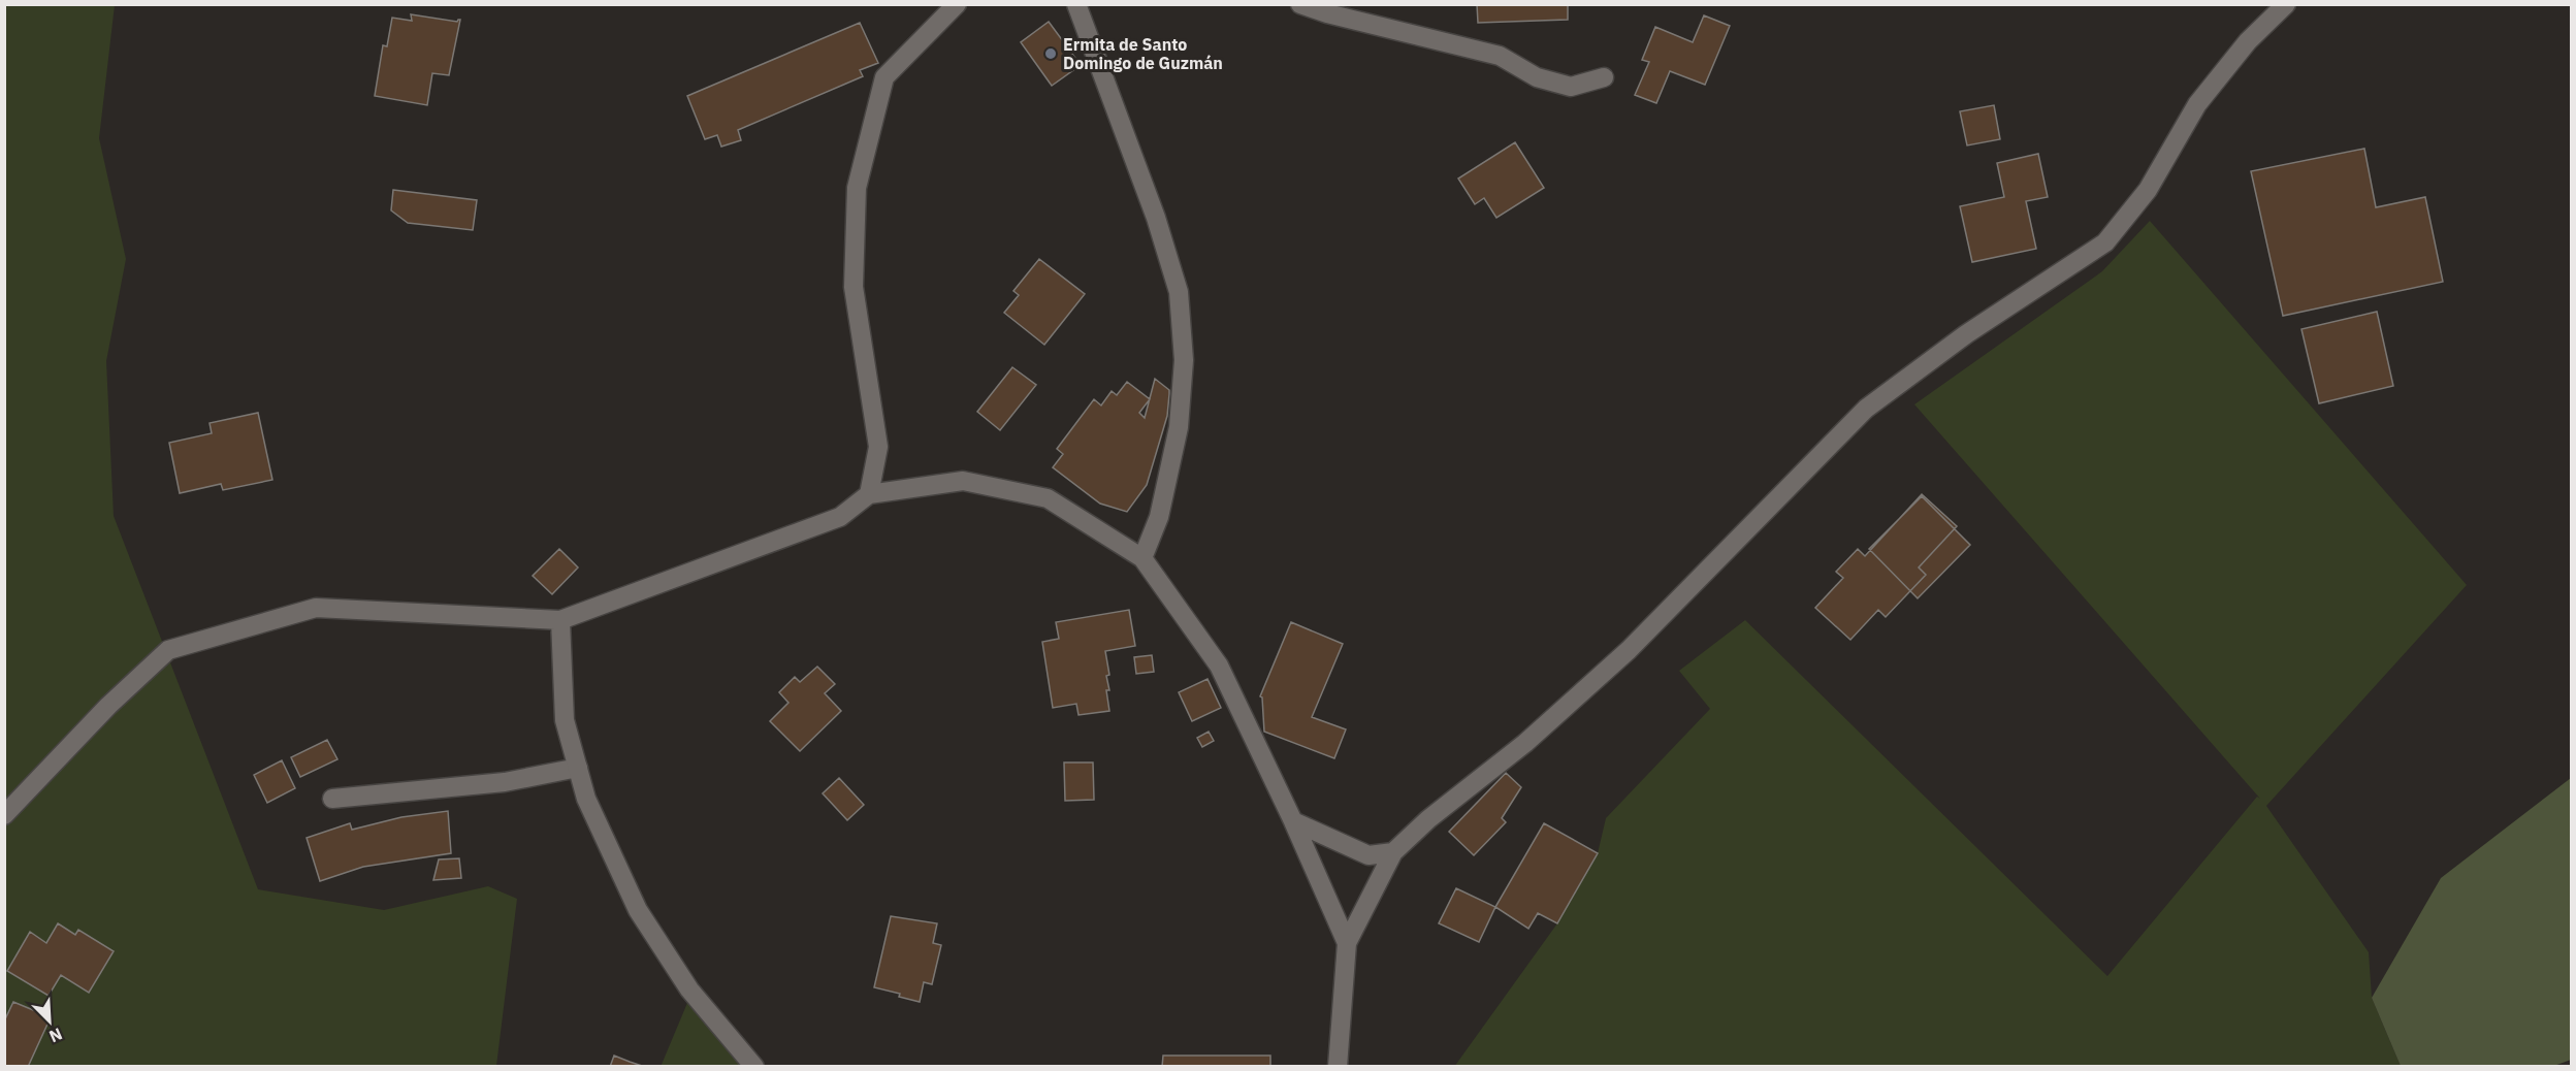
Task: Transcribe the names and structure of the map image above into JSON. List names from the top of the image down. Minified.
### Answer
{"places":["Ermita de Santo Domingo de Guzmán"],"north":"bottom right"}
